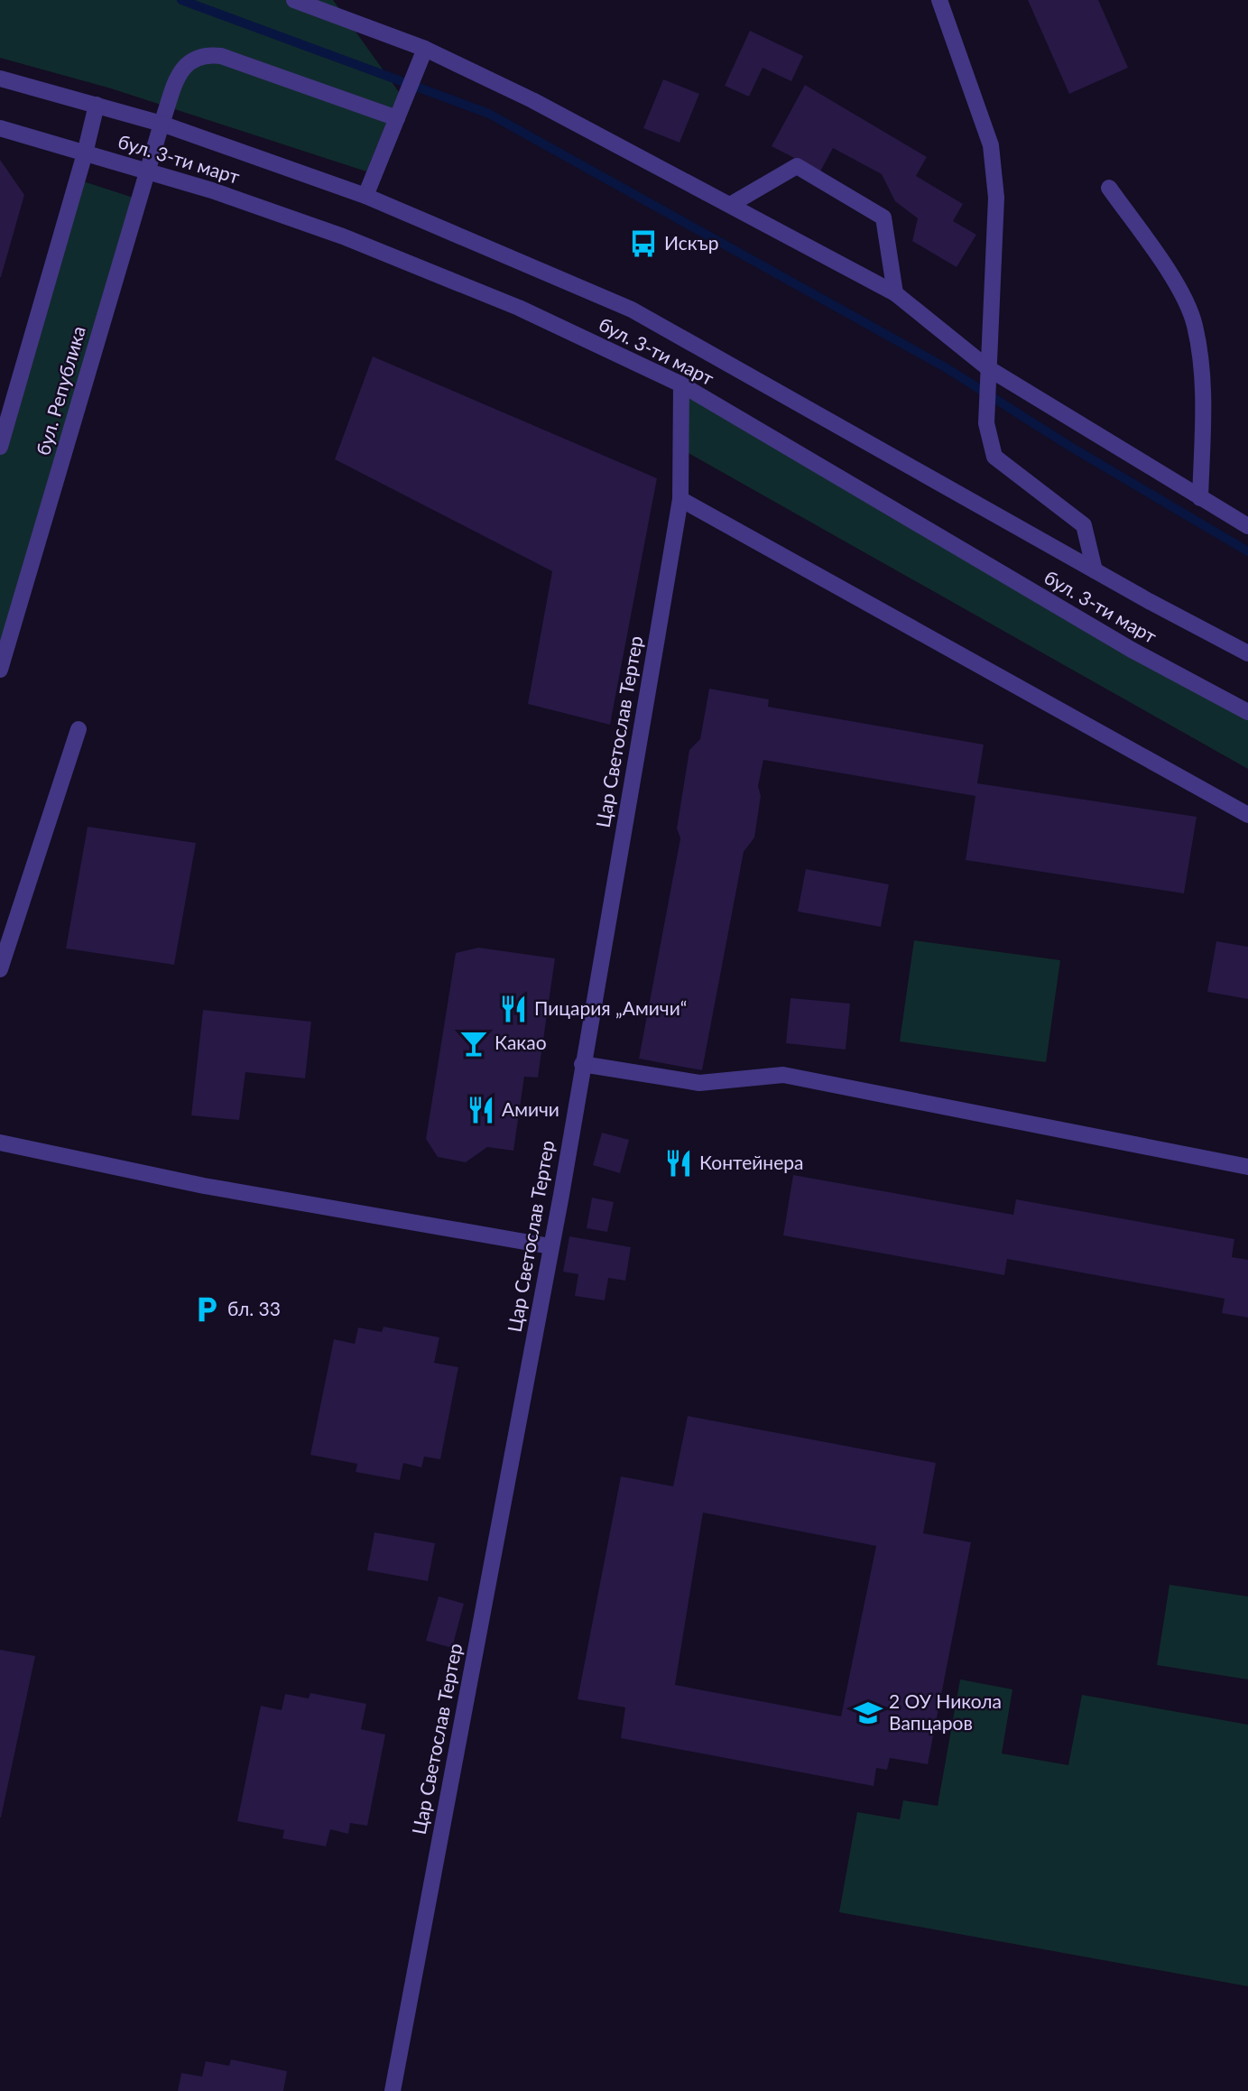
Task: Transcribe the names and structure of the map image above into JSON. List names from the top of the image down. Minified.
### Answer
{"streets":{"street":["бул. 3-ти март","бул. Република","Цар Светослав Тертер"]},"crossings":[["бул. 3-ти март","бул. Република"],["бул. 3-ти март","Цар Светослав Тертер"]],"places":{"bus stop":["Искър"],"restaurant":["Пицария „Амичи“","Амичи","Контейнера"],"bar":["Какао"],"parking":["бл. 33"],"school or university":["2 ОУ Никола Вапцаров"]}}
